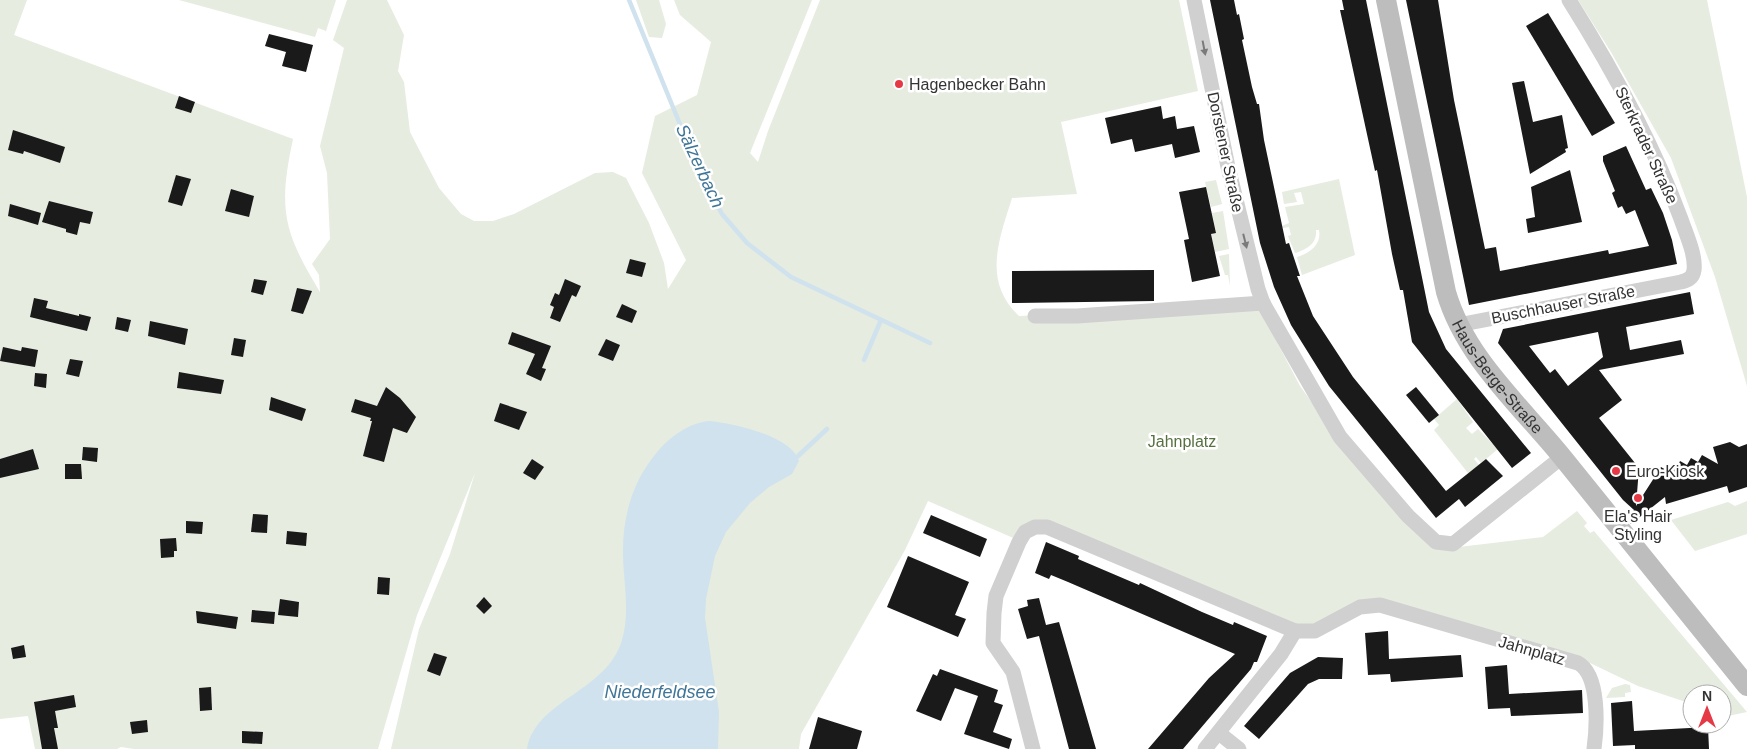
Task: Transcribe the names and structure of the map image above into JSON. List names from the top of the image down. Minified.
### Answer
{"streets":{"main road":["Haus-Berge-Straße"],"street":["Sterkrader Straße","Dorstener Straße","Buschhauser Straße","Jahnplatz"]},"crossings":[["Sterkrader Straße","Buschhauser Straße"],["Buschhauser Straße","Haus-Berge-Straße"]],"one_way":["Dorstener Straße"],"water":["Sälzerbach","Niederfeldsee"],"parks":["Jahnplatz"],"places":["Hagenbecker Bahn","Euro-Kiosk","Ela's Hair Styling"],"north":"top"}
